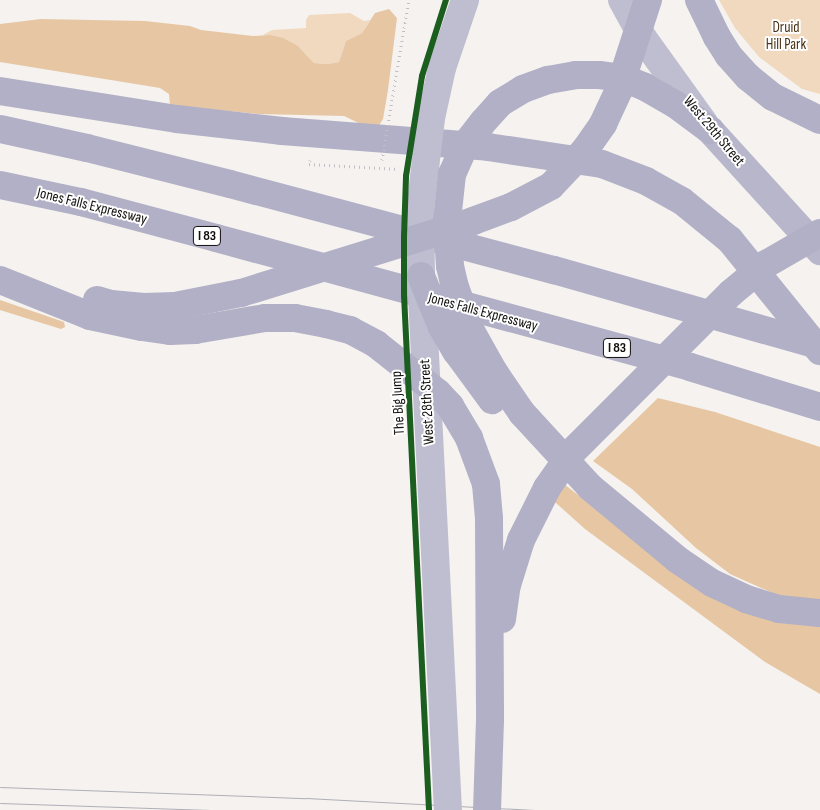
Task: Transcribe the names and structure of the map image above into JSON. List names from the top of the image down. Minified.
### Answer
{"streets":{"highway":["Jones Falls Expressway","I 83"],"main road":["West 29th Street","West 28th Street"],"cycle path":["The Big Jump"]},"parks":["Druid Hill Park"]}
